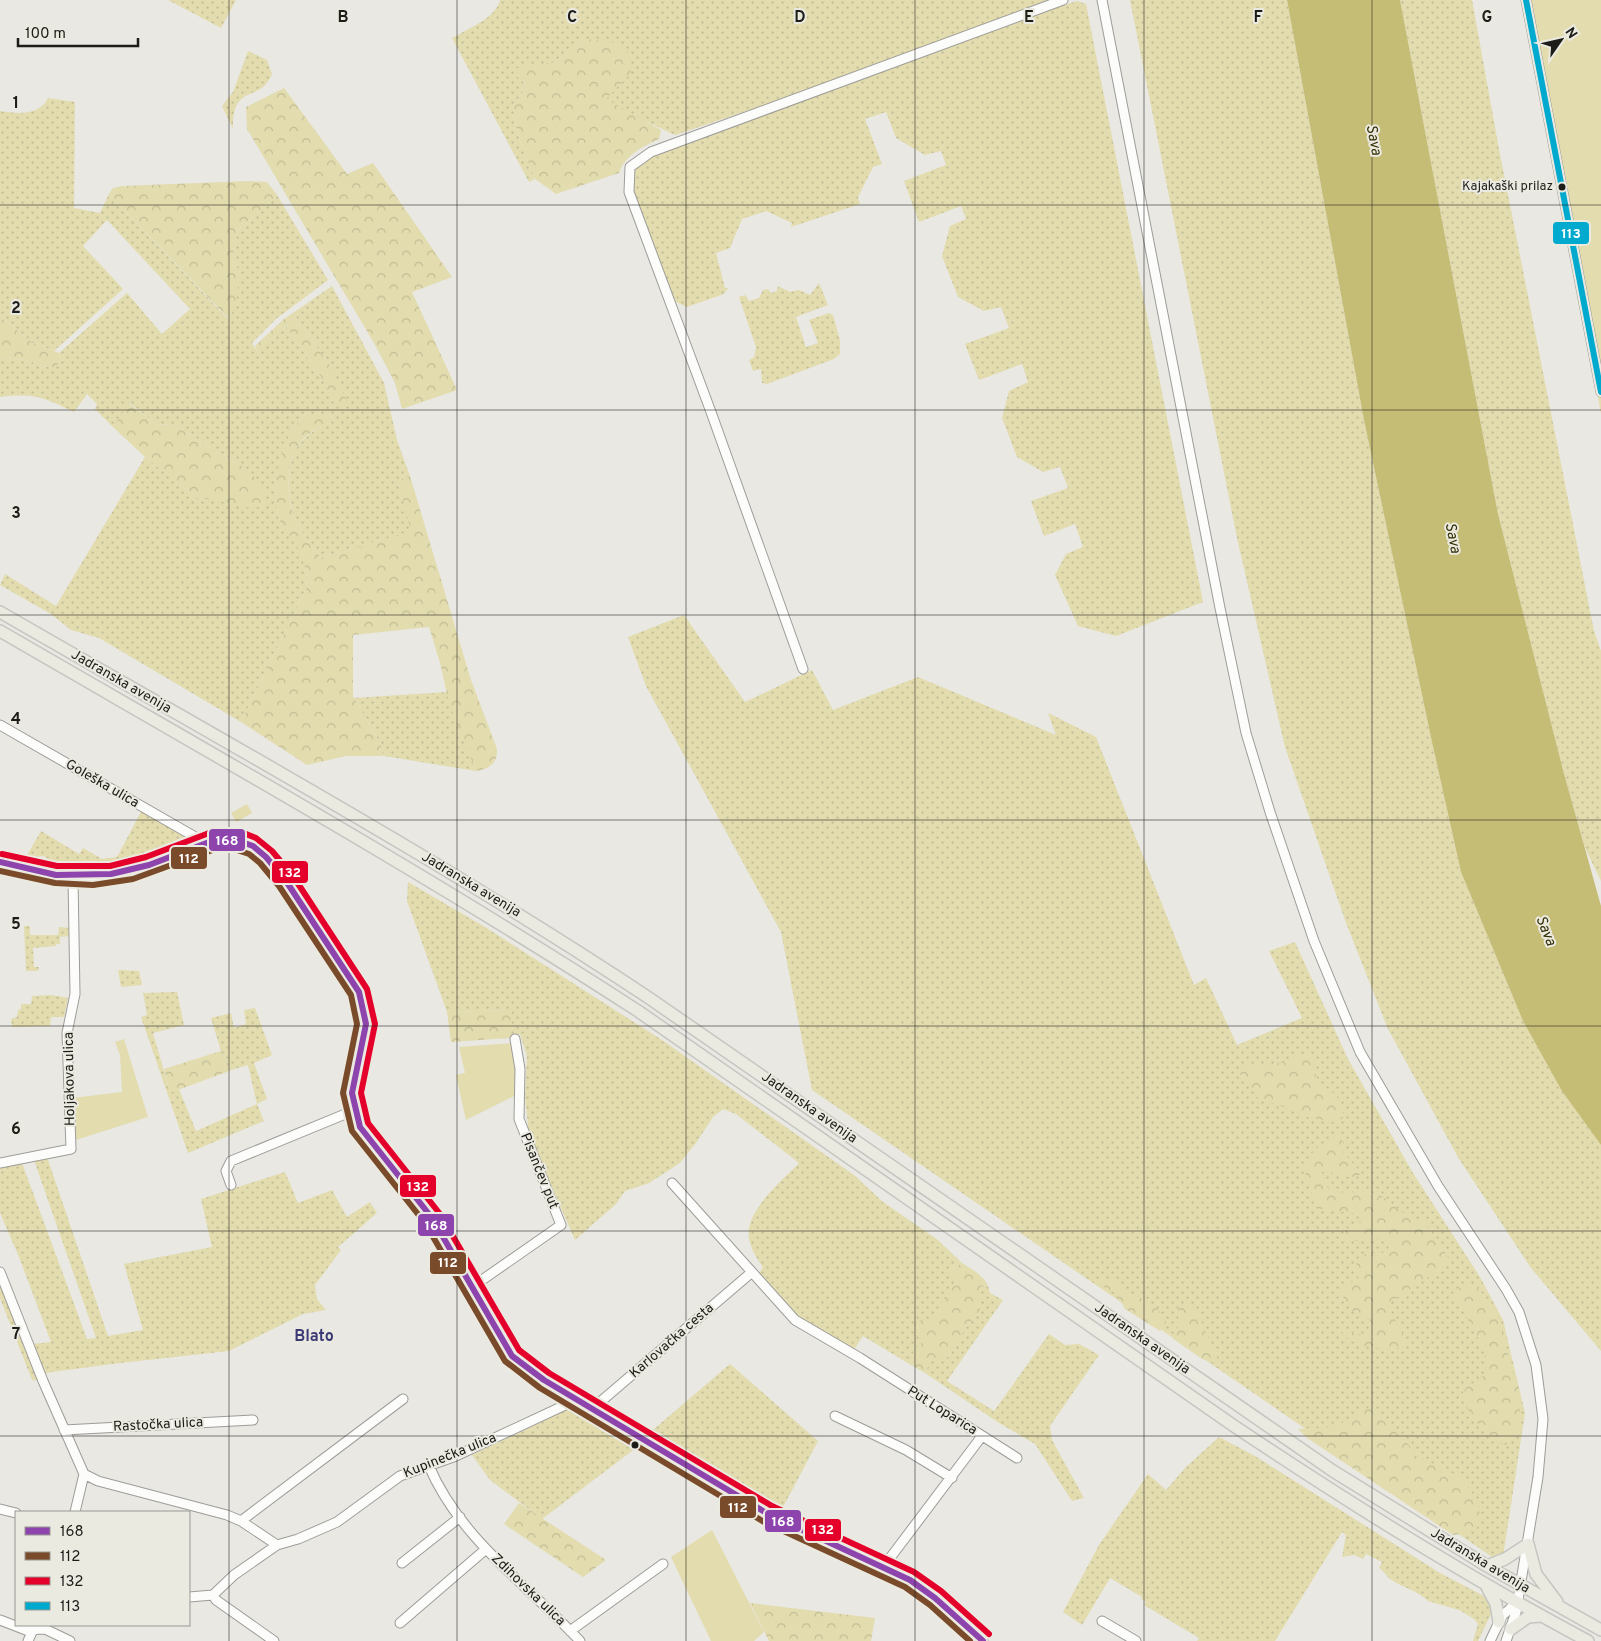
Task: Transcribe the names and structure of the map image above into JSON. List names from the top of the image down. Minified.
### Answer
{"streets":{"main road":["Jadranska avenija"],"street":["Goleška ulica","Holjakova ulica","Pisančev put","Karlovačka cesta","Put Loparica","Rastočka ulica","Kupinečka ulica","Zdihovska ulica"]},"crossings":[["Karlovačka cesta","Put Loparica"],["Kupinečka ulica","Zdihovska ulica"]],"districts":["Blato"],"water":["Sava"],"places":["Kajakaški prilaz"],"lines":["transit line 113","transit line 132","transit line 168","transit line 112"],"legend":["168","112","132","113"],"scale_bar":"100 m","north":"top right","grid":{"columns":["B","C","D","E","F","G"],"rows":["1","2","3","4","5","6","7"]}}
